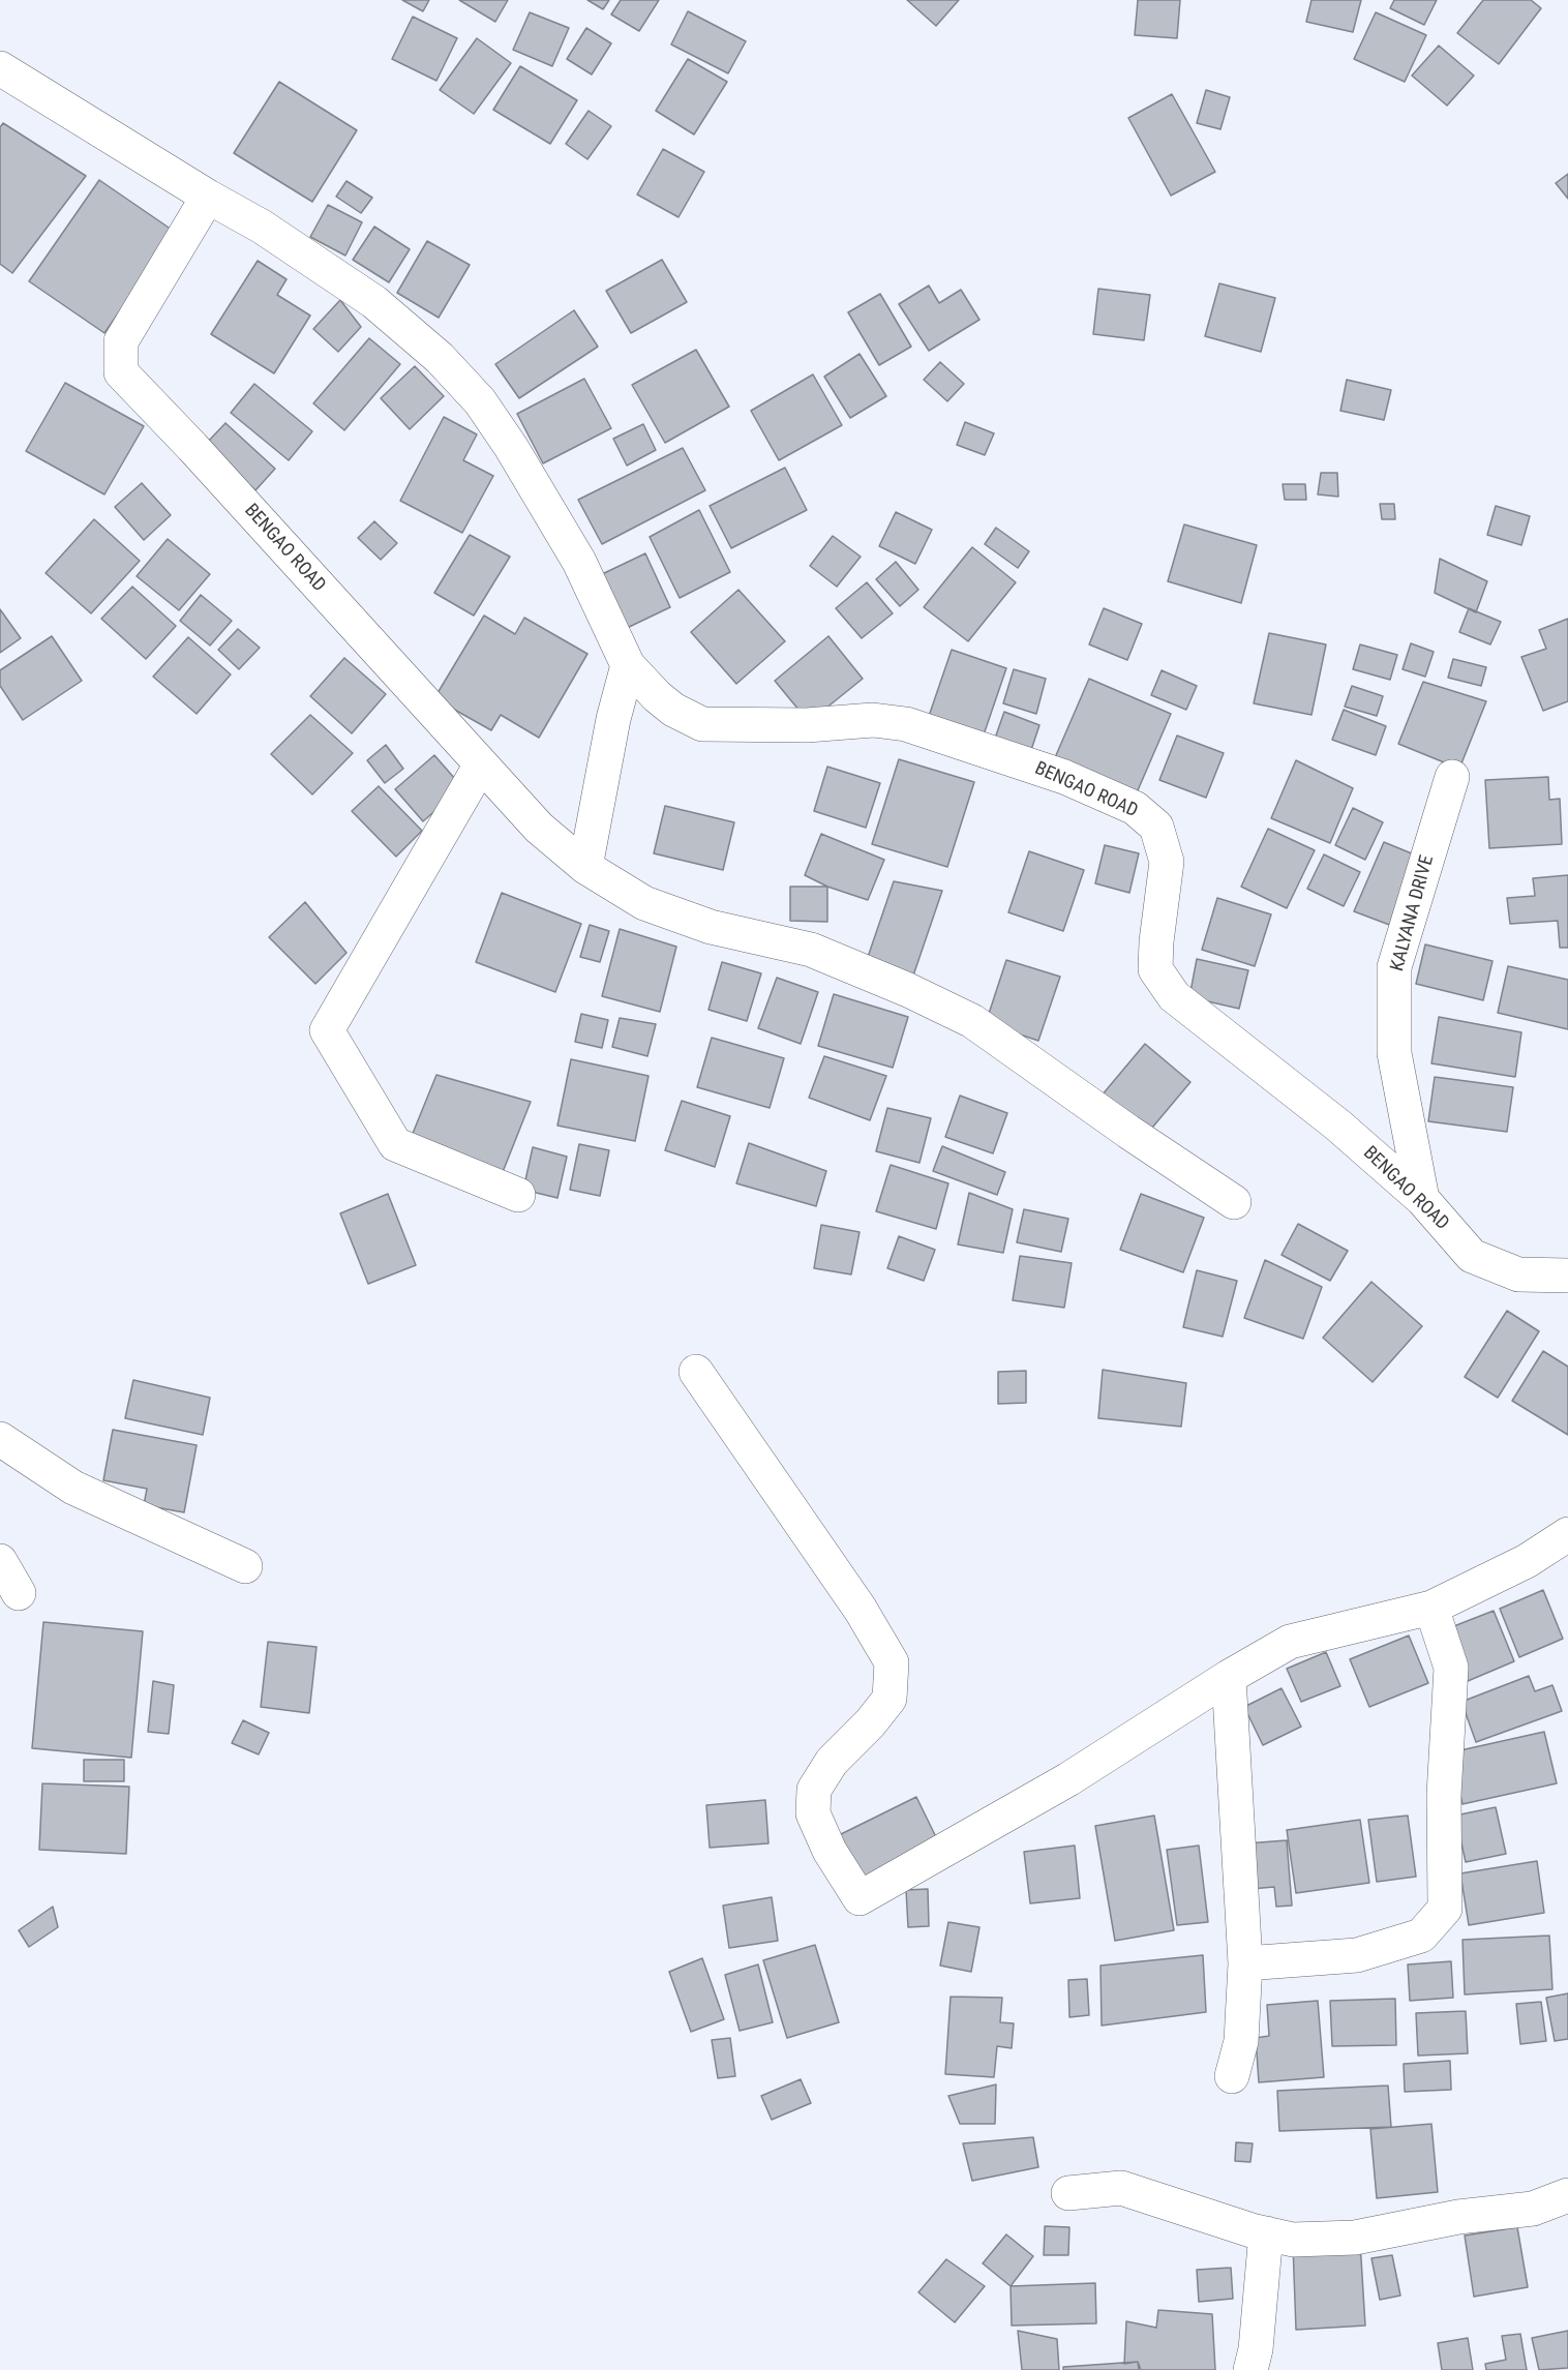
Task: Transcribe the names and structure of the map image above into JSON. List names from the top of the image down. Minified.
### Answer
{"streets":{"street":["BENGAO ROAD","KALYANA DRIVE"]},"crossings":[["BENGAO ROAD","KALYANA DRIVE"]]}
